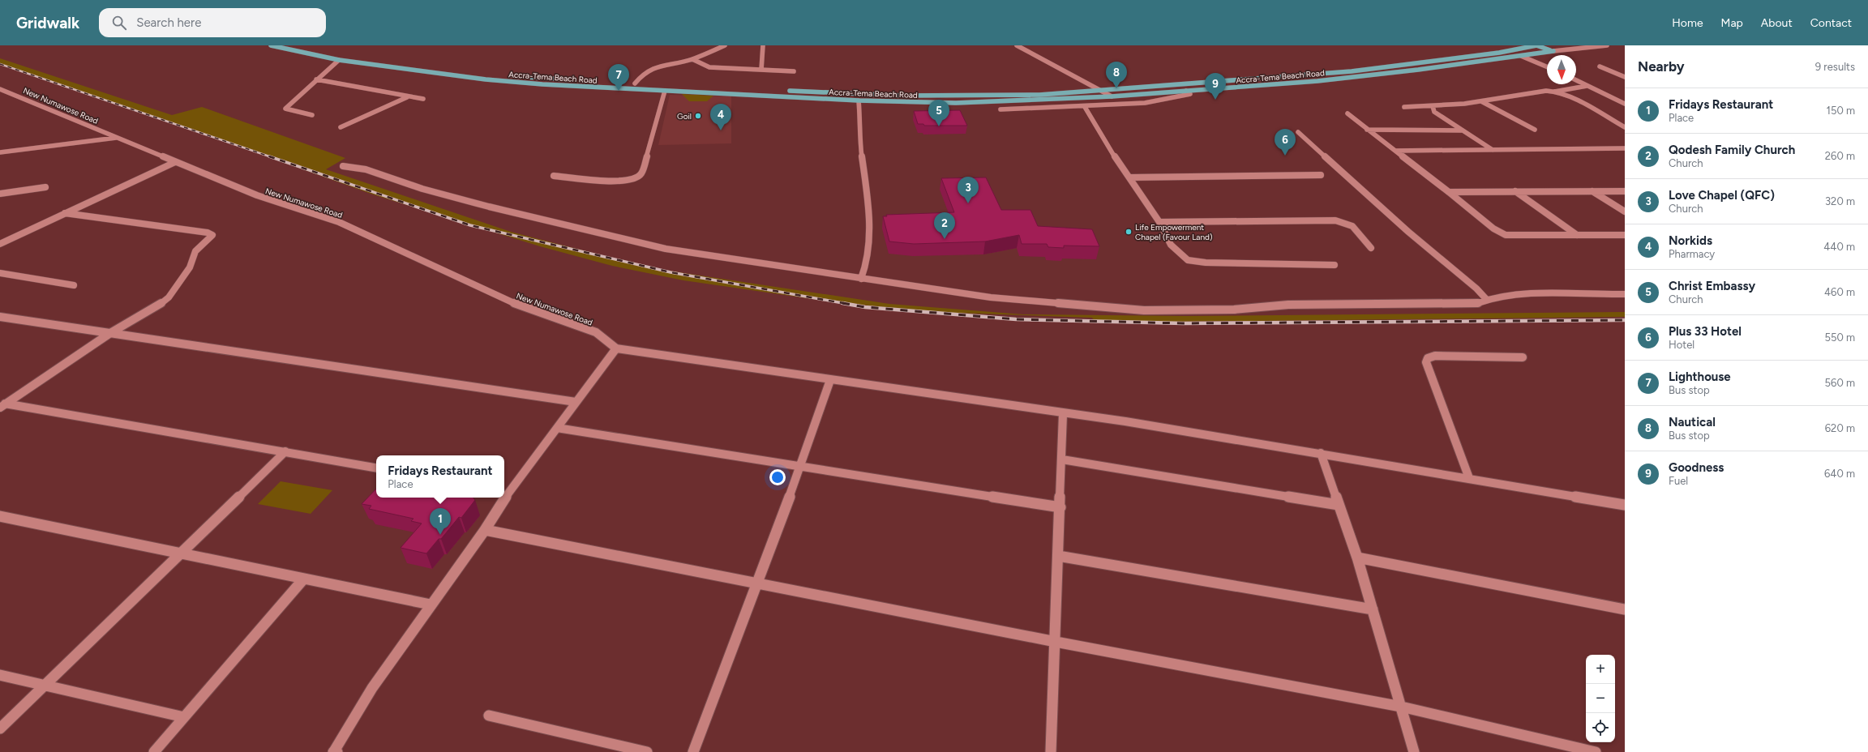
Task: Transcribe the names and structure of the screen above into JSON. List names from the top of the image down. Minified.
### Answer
{"streets":{"main road":["Accra-Tema Beach Road"],"street":["New Numawose Road"]},"places":["Goil","Life Empowerment Chapel (Favour Land)"],"north":"bottom","page":{"header":"Gridwalk","search":"Search here","nav":["Home","Map","About","Contact"],"heading":["Nearby","9 results"],"pins":["8","7","9","5","4","6","3","2","1"],"list":[{"mark":"1","name":"Fridays Restaurant","note":"Place","value":"150 m"},{"mark":"2","name":"Qodesh Family Church","note":"Church","value":"260 m"},{"mark":"3","name":"Love Chapel (QFC)","note":"Church","value":"320 m"},{"mark":"4","name":"Norkids","note":"Pharmacy","value":"440 m"},{"mark":"5","name":"Christ Embassy","note":"Church","value":"460 m"},{"mark":"6","name":"Plus 33 Hotel","note":"Hotel","value":"550 m"},{"mark":"7","name":"Lighthouse","note":"Bus stop","value":"560 m"},{"mark":"8","name":"Nautical","note":"Bus stop","value":"620 m"},{"mark":"9","name":"Goodness","note":"Fuel","value":"640 m"}],"popup":["Fridays Restaurant","Place"],"map_buttons":["+","−"]}}
